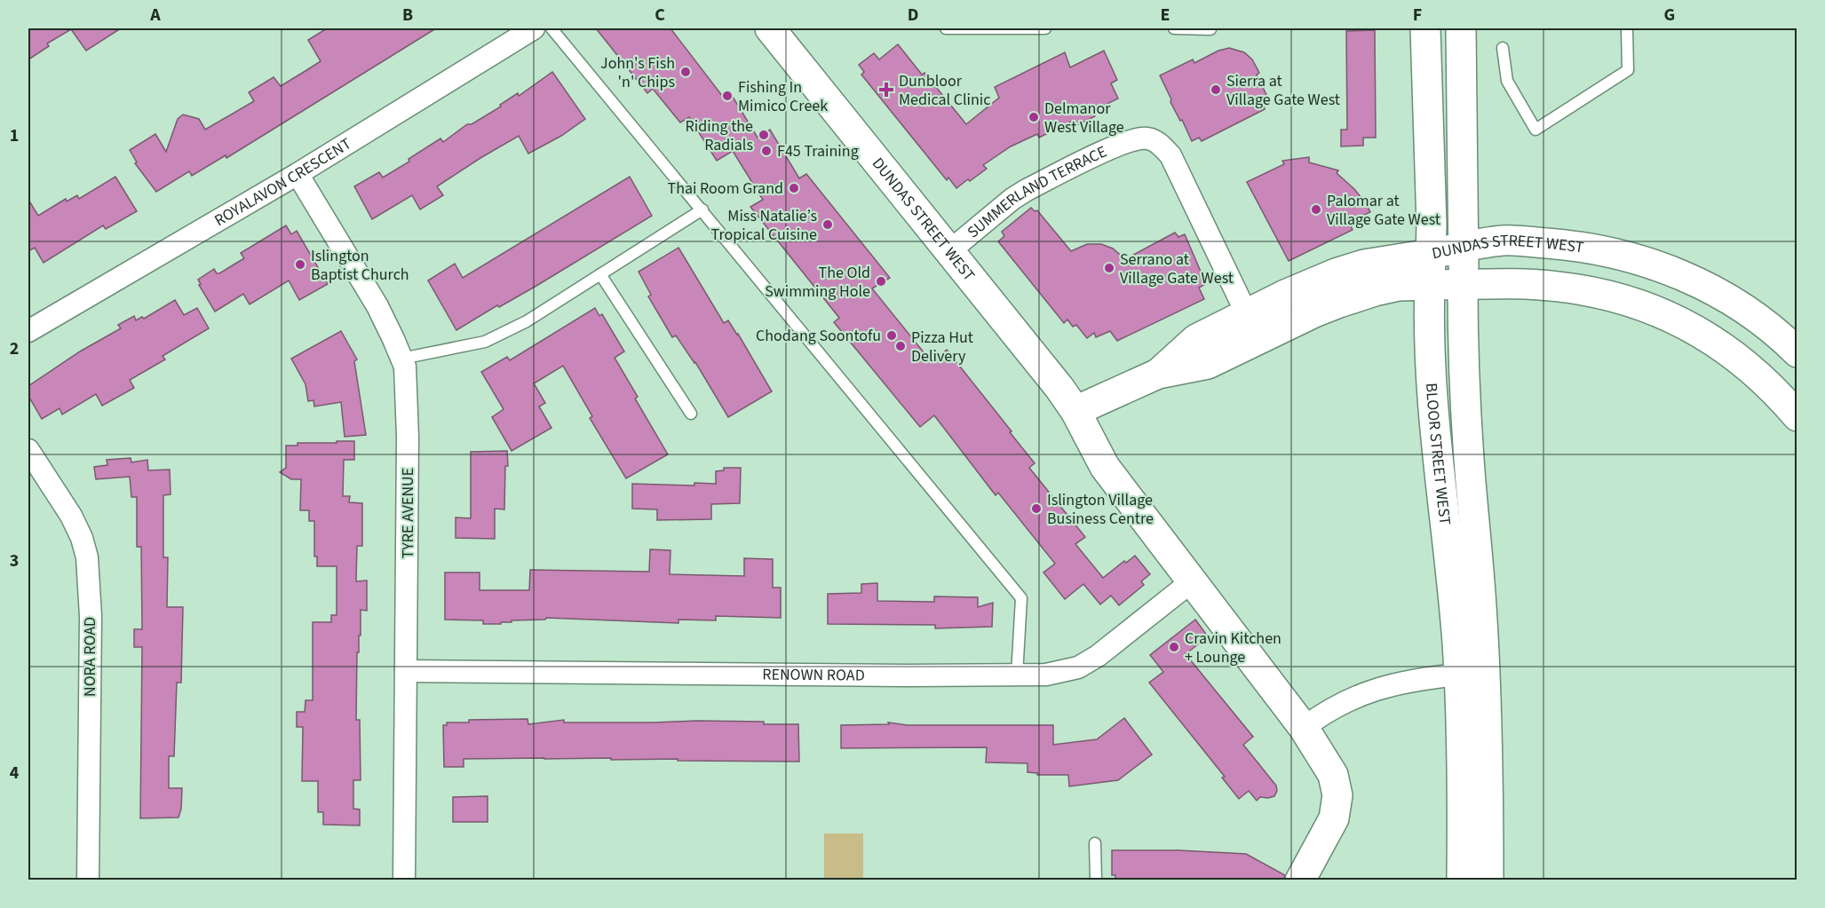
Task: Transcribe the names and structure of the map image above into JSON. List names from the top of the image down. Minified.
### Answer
{"streets":{"main road":["DUNDAS STREET WEST","BLOOR STREET WEST"],"street":["ROYALAVON CRESCENT","SUMMERLAND TERRACE","TYRE AVENUE","NORA ROAD","RENOWN ROAD"]},"crossings":[["ROYALAVON CRESCENT","TYRE AVENUE"],["SUMMERLAND TERRACE","DUNDAS STREET WEST"],["DUNDAS STREET WEST","BLOOR STREET WEST"],["DUNDAS STREET WEST","RENOWN ROAD"],["TYRE AVENUE","RENOWN ROAD"]],"places":{"other":["John's Fish 'n' Chips","Sierra at Village Gate West","Fishing In Mimico Creek","Delmanor West Village","Riding the Radials","F45 Training","Thai Room Grand","Palomar at Village Gate West","Miss Natalie’s Tropical Cuisine","Islington Baptist Church","Serrano at Village Gate West","The Old Swimming Hole","Chodang Soontofu","Pizza Hut Delivery","Islington Village Business Centre","Cravin Kitchen + Lounge"],"health":["Dunbloor Medical Clinic"]},"grid":{"columns":["A","B","C","D","E","F","G"],"rows":["1","2","3","4"]}}
